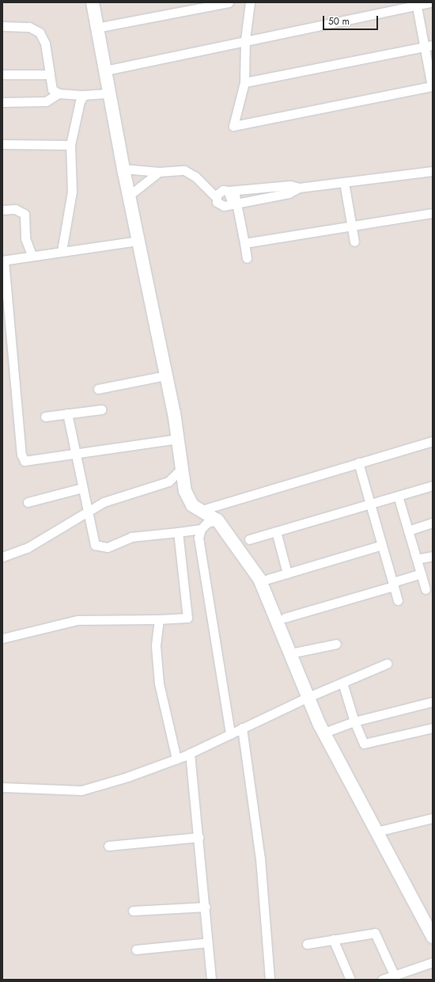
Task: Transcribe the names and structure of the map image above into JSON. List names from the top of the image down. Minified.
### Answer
{"scale_bar":"50 m"}
